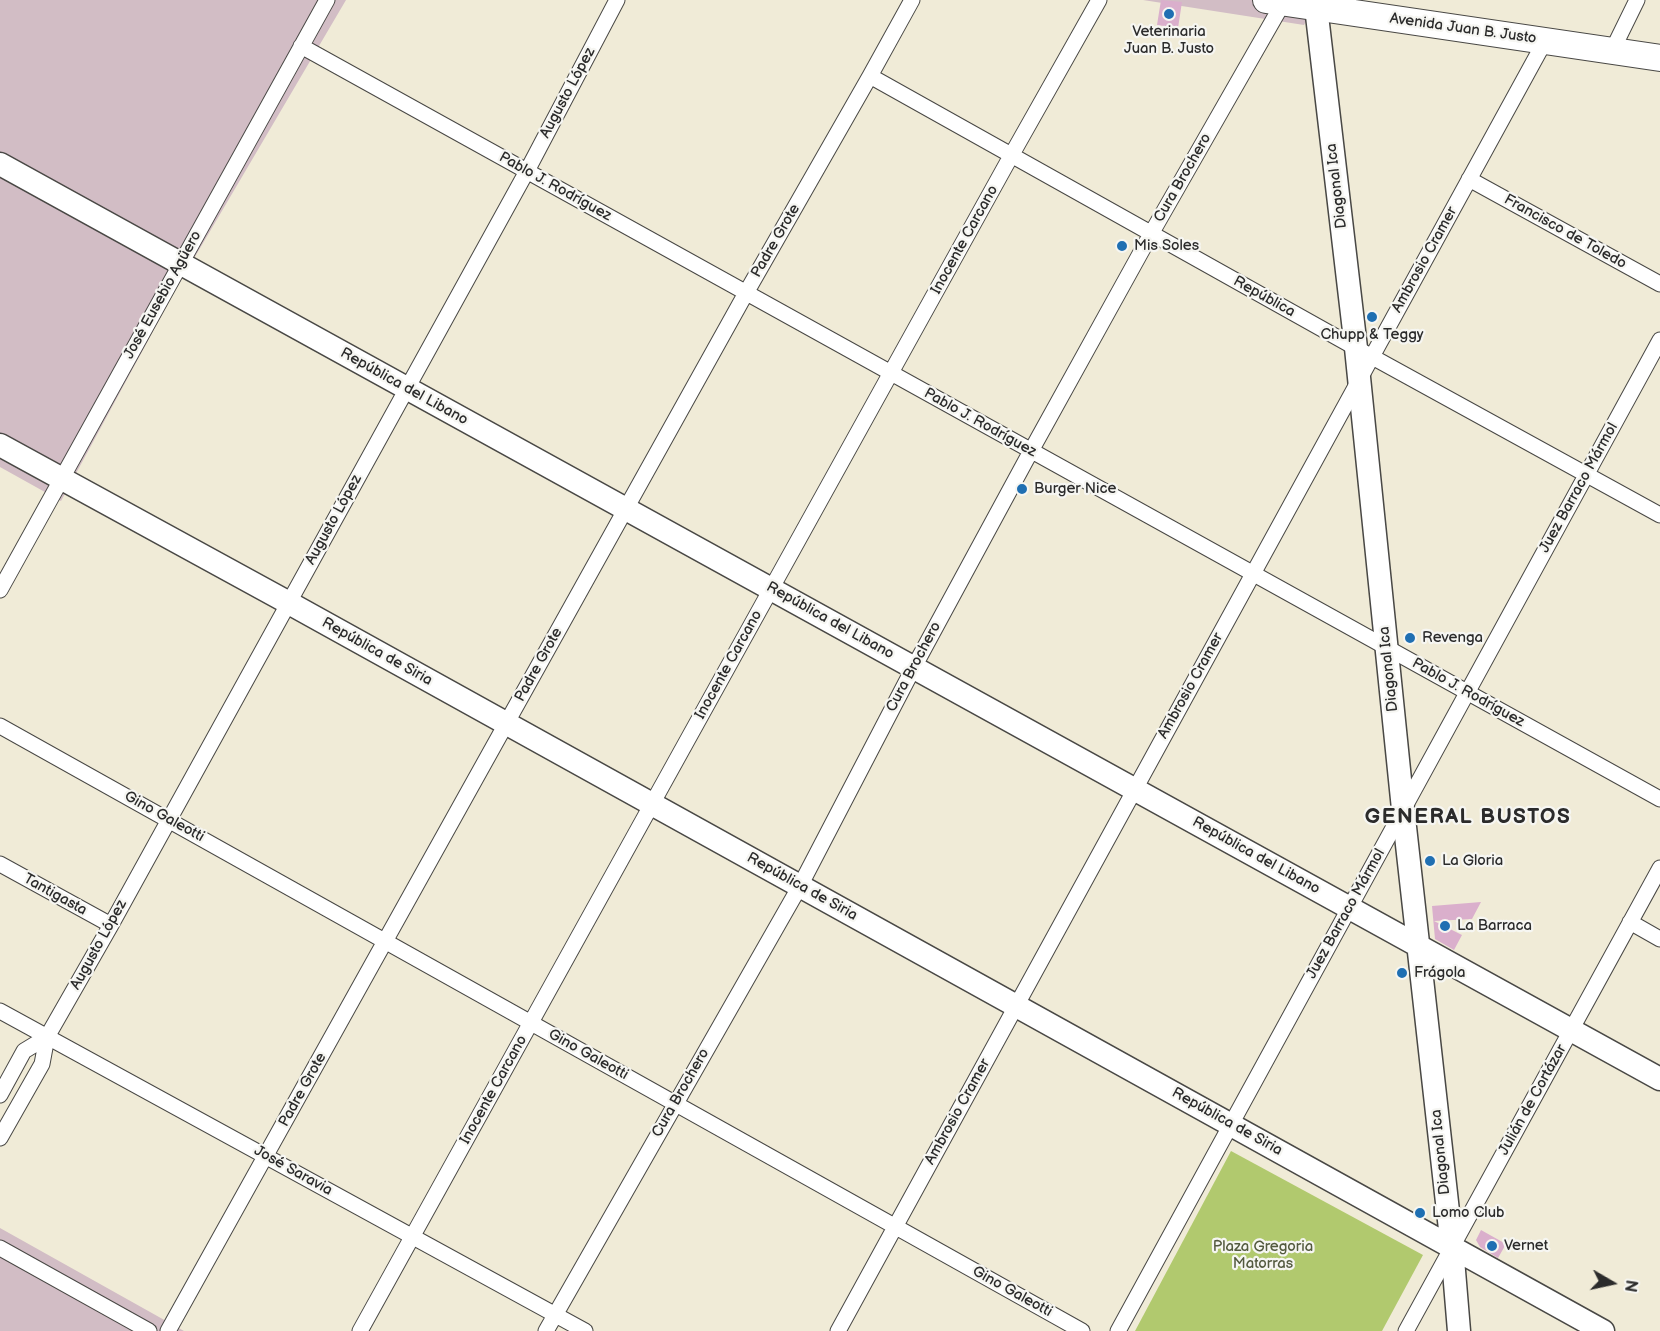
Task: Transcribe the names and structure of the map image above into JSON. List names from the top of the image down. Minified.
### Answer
{"streets":{"main road":["Avenida Juan B. Justo","Diagonal Ica","República del Libano","República de Siria"],"street":["Augusto López","Cura Brochero","Pablo J. Rodríguez","Francisco de Toledo","Inocente Carcano","Padre Grote","Ambrosio Cramer","José Eusebio Agüero","República","Juez Barraco Mármol","Gino Galeotti","Tantigasta","Julián de Cortázar","José Saravia"]},"crossings":[["Avenida Juan B. Justo","Cura Brochero"],["Avenida Juan B. Justo","Diagonal Ica"],["Avenida Juan B. Justo","Ambrosio Cramer"],["Augusto López","Pablo J. Rodríguez"],["Augusto López","República del Libano"],["Augusto López","República de Siria"],["Augusto López","Gino Galeotti"],["Augusto López","Tantigasta"],["Augusto López","José Saravia"],["Cura Brochero","Pablo J. Rodríguez"],["Cura Brochero","República"],["Cura Brochero","República del Libano"],["Cura Brochero","República de Siria"],["Cura Brochero","Gino Galeotti"],["Cura Brochero","José Saravia"],["Diagonal Ica","Pablo J. Rodríguez"],["Diagonal Ica","Ambrosio Cramer"],["Diagonal Ica","República"],["Diagonal Ica","República del Libano"],["Diagonal Ica","Juez Barraco Mármol"],["Diagonal Ica","República de Siria"],["Diagonal Ica","Julián de Cortázar"],["Pablo J. Rodríguez","Inocente Carcano"],["Pablo J. Rodríguez","Padre Grote"],["Pablo J. Rodríguez","Ambrosio Cramer"],["Pablo J. Rodríguez","José Eusebio Agüero"],["Pablo J. Rodríguez","Juez Barraco Mármol"],["Francisco de Toledo","Ambrosio Cramer"],["Inocente Carcano","República"],["Inocente Carcano","República del Libano"],["Inocente Carcano","República de Siria"],["Inocente Carcano","Gino Galeotti"],["Inocente Carcano","José Saravia"],["Padre Grote","República"],["Padre Grote","República del Libano"],["Padre Grote","República de Siria"],["Padre Grote","Gino Galeotti"],["Padre Grote","José Saravia"],["Ambrosio Cramer","República"],["Ambrosio Cramer","República del Libano"],["Ambrosio Cramer","República de Siria"],["Ambrosio Cramer","Gino Galeotti"],["José Eusebio Agüero","República del Libano"],["José Eusebio Agüero","República de Siria"],["República","Juez Barraco Mármol"],["República del Libano","Juez Barraco Mármol"],["República del Libano","Julián de Cortázar"],["Juez Barraco Mármol","República de Siria"],["República de Siria","Julián de Cortázar"]],"districts":["GENERAL BUSTOS"],"parks":["Plaza Gregoria Matorras"],"places":["Veterinaria Juan B. Justo","Mis Soles","Chupp & Teggy","Burger Nice","Revenga","La Gloria","La Barraca","Frágola","Lomo Club","Vernet"],"north":"right"}
